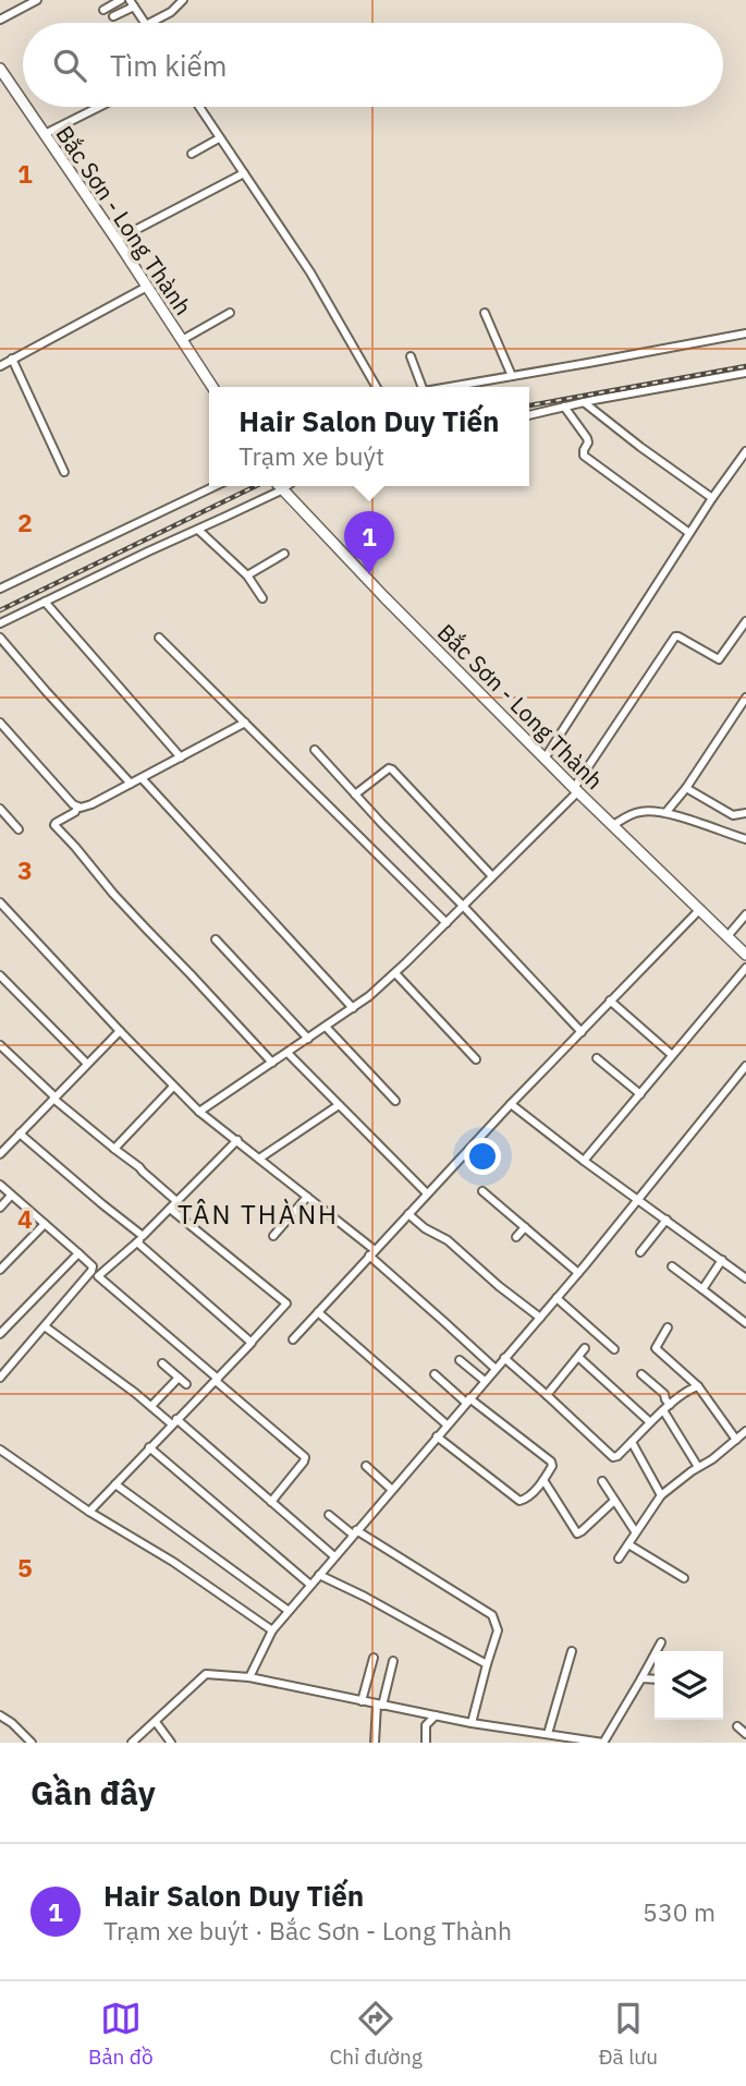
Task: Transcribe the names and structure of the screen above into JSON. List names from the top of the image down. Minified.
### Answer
{"streets":{"main road":["Bắc Sơn - Long Thành"]},"districts":["TÂN THÀNH"],"page":{"search":"Tìm kiếm","popup":["Hair Salon Duy Tiến","Trạm xe buýt"],"pins":"1","heading":"Gần đây","list":[{"mark":"1","name":"Hair Salon Duy Tiến","note":"Trạm xe buýt · Bắc Sơn - Long Thành","value":"530 m"}],"nav":["Bản đồ","Chỉ đường","Đã lưu"]},"grid":{"rows":["1","2","3","4","5"]}}
